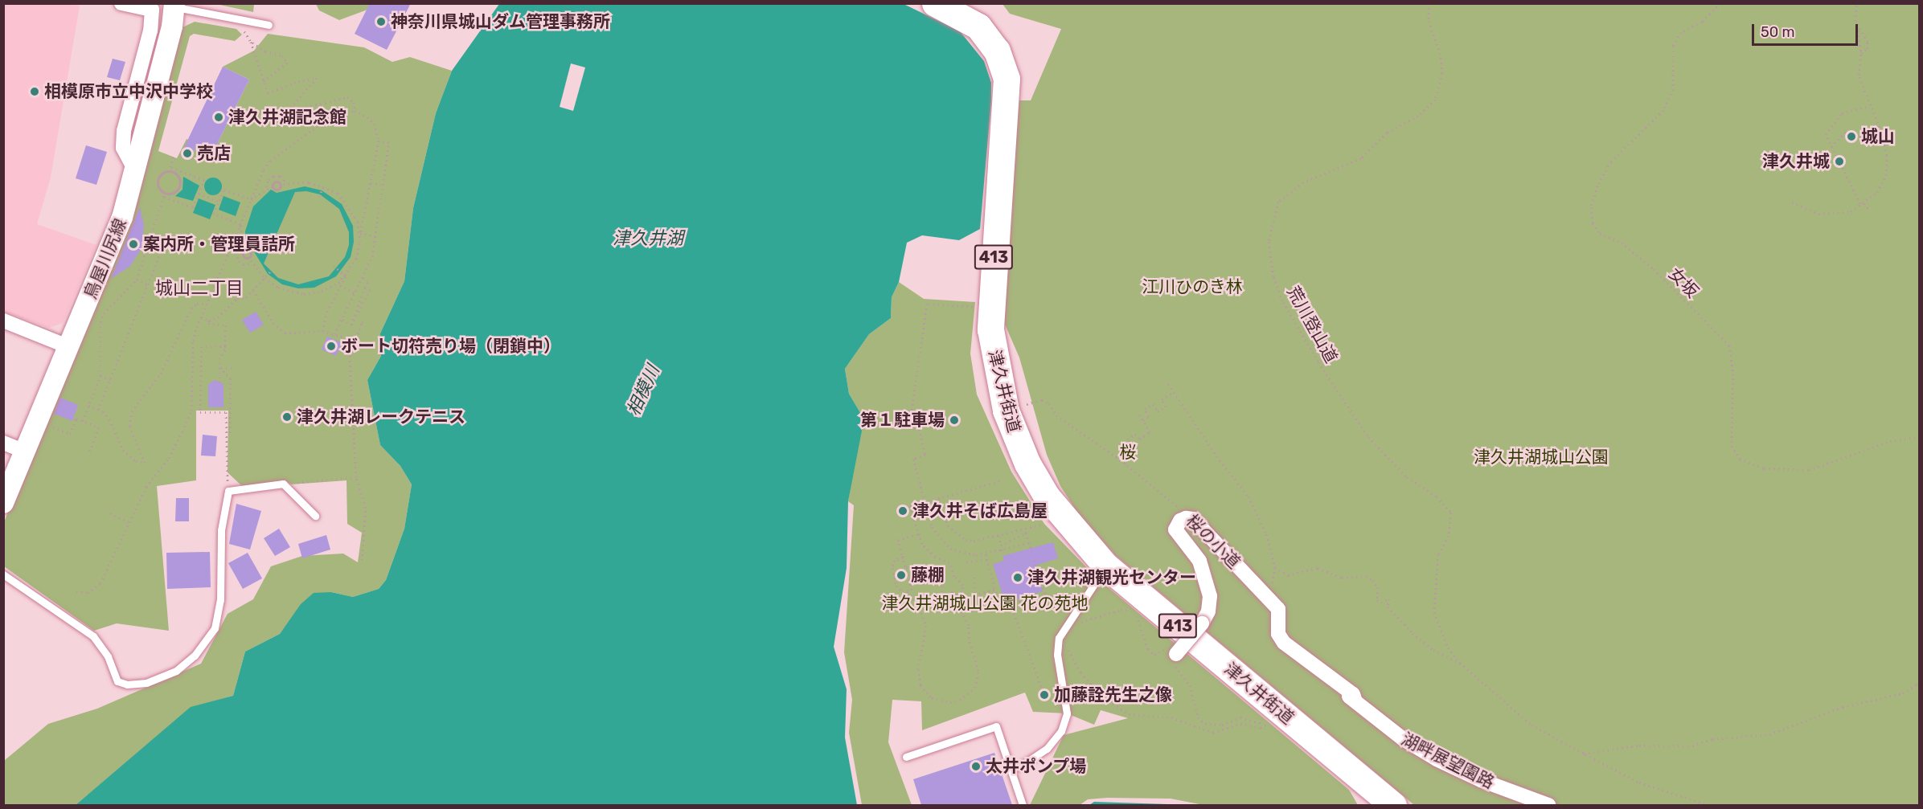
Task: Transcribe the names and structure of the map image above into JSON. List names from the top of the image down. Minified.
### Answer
{"streets":{"highway":["413","津久井街道"],"main road":["鳥屋川尻線"],"street":["桜の小道","湖畔展望園路"],"path":["女坂","荒川登山道"]},"crossings":[["桜の小道","湖畔展望園路"]],"districts":["城山二丁目"],"water":["津久井湖","相模川"],"parks":["江川ひのき林","桜","津久井湖城山公園","津久井湖城山公園 花の苑地"],"places":["神奈川県城山ダム管理事務所","相模原市立中沢中学校","津久井湖記念館","城山","売店","津久井城","案内所・管理員詰所","ボート切符売り場（閉鎖中）","津久井湖レークテニス","第１駐車場","津久井そば広島屋","藤棚","津久井湖観光センター","加藤詮先生之像","太井ポンプ場"],"scale_bar":"50 m"}
